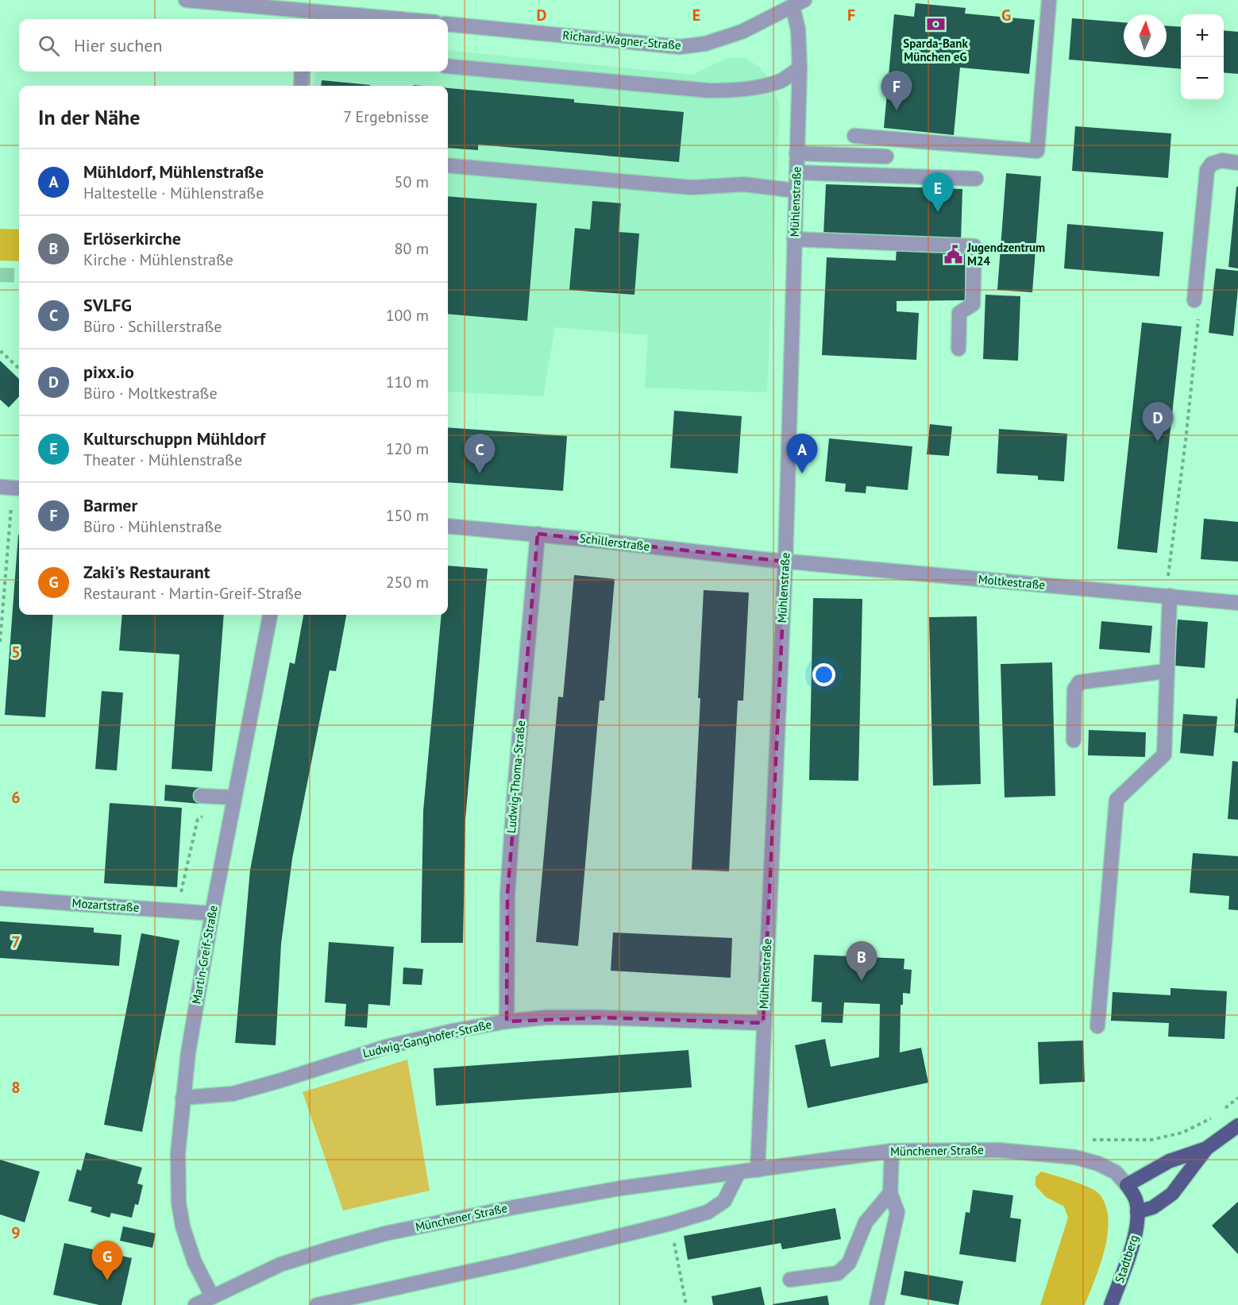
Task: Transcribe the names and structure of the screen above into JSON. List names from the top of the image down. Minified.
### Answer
{"streets":{"main road":["Stadtberg"],"street":["Richard-Wagner-Straße","Mühlenstraße","Schillerstraße","Moltkestraße","Ludwig-Thoma-Straße","Mozartstraße","Martin-Greif-Straße","Ludwig-Ganghofer-Straße","Münchener Straße"]},"crossings":[["Richard-Wagner-Straße","Mühlenstraße"],["Mühlenstraße","Schillerstraße"],["Mühlenstraße","Moltkestraße"],["Mühlenstraße","Ludwig-Ganghofer-Straße"],["Mühlenstraße","Münchener Straße"],["Schillerstraße","Moltkestraße"],["Schillerstraße","Ludwig-Thoma-Straße"],["Ludwig-Thoma-Straße","Ludwig-Ganghofer-Straße"],["Mozartstraße","Martin-Greif-Straße"],["Martin-Greif-Straße","Ludwig-Ganghofer-Straße"],["Martin-Greif-Straße","Münchener Straße"],["Münchener Straße","Stadtberg"]],"places":{"bank":["Sparda-Bank München eG"],"public building":["Jugendzentrum M24"]},"north":"top","page":{"map_buttons":["+","−"],"search":"Hier suchen","pins":["F","E","D","A","C","B","G"],"heading":["In der Nähe","7 Ergebnisse"],"list":[{"mark":"A","name":"Mühldorf, Mühlenstraße","note":"Haltestelle · Mühlenstraße","value":"50 m"},{"mark":"B","name":"Erlöserkirche","note":"Kirche · Mühlenstraße","value":"80 m"},{"mark":"C","name":"SVLFG","note":"Büro · Schillerstraße","value":"100 m"},{"mark":"D","name":"pixx.io","note":"Büro · Moltkestraße","value":"110 m"},{"mark":"E","name":"Kulturschuppn Mühldorf","note":"Theater · Mühlenstraße","value":"120 m"},{"mark":"F","name":"Barmer","note":"Büro · Mühlenstraße","value":"150 m"},{"mark":"G","name":"Zaki's Restaurant","note":"Restaurant · Martin-Greif-Straße","value":"250 m"}]},"grid":{"columns":["D","E","F","G"],"rows":["5","6","7","8","9"]}}
